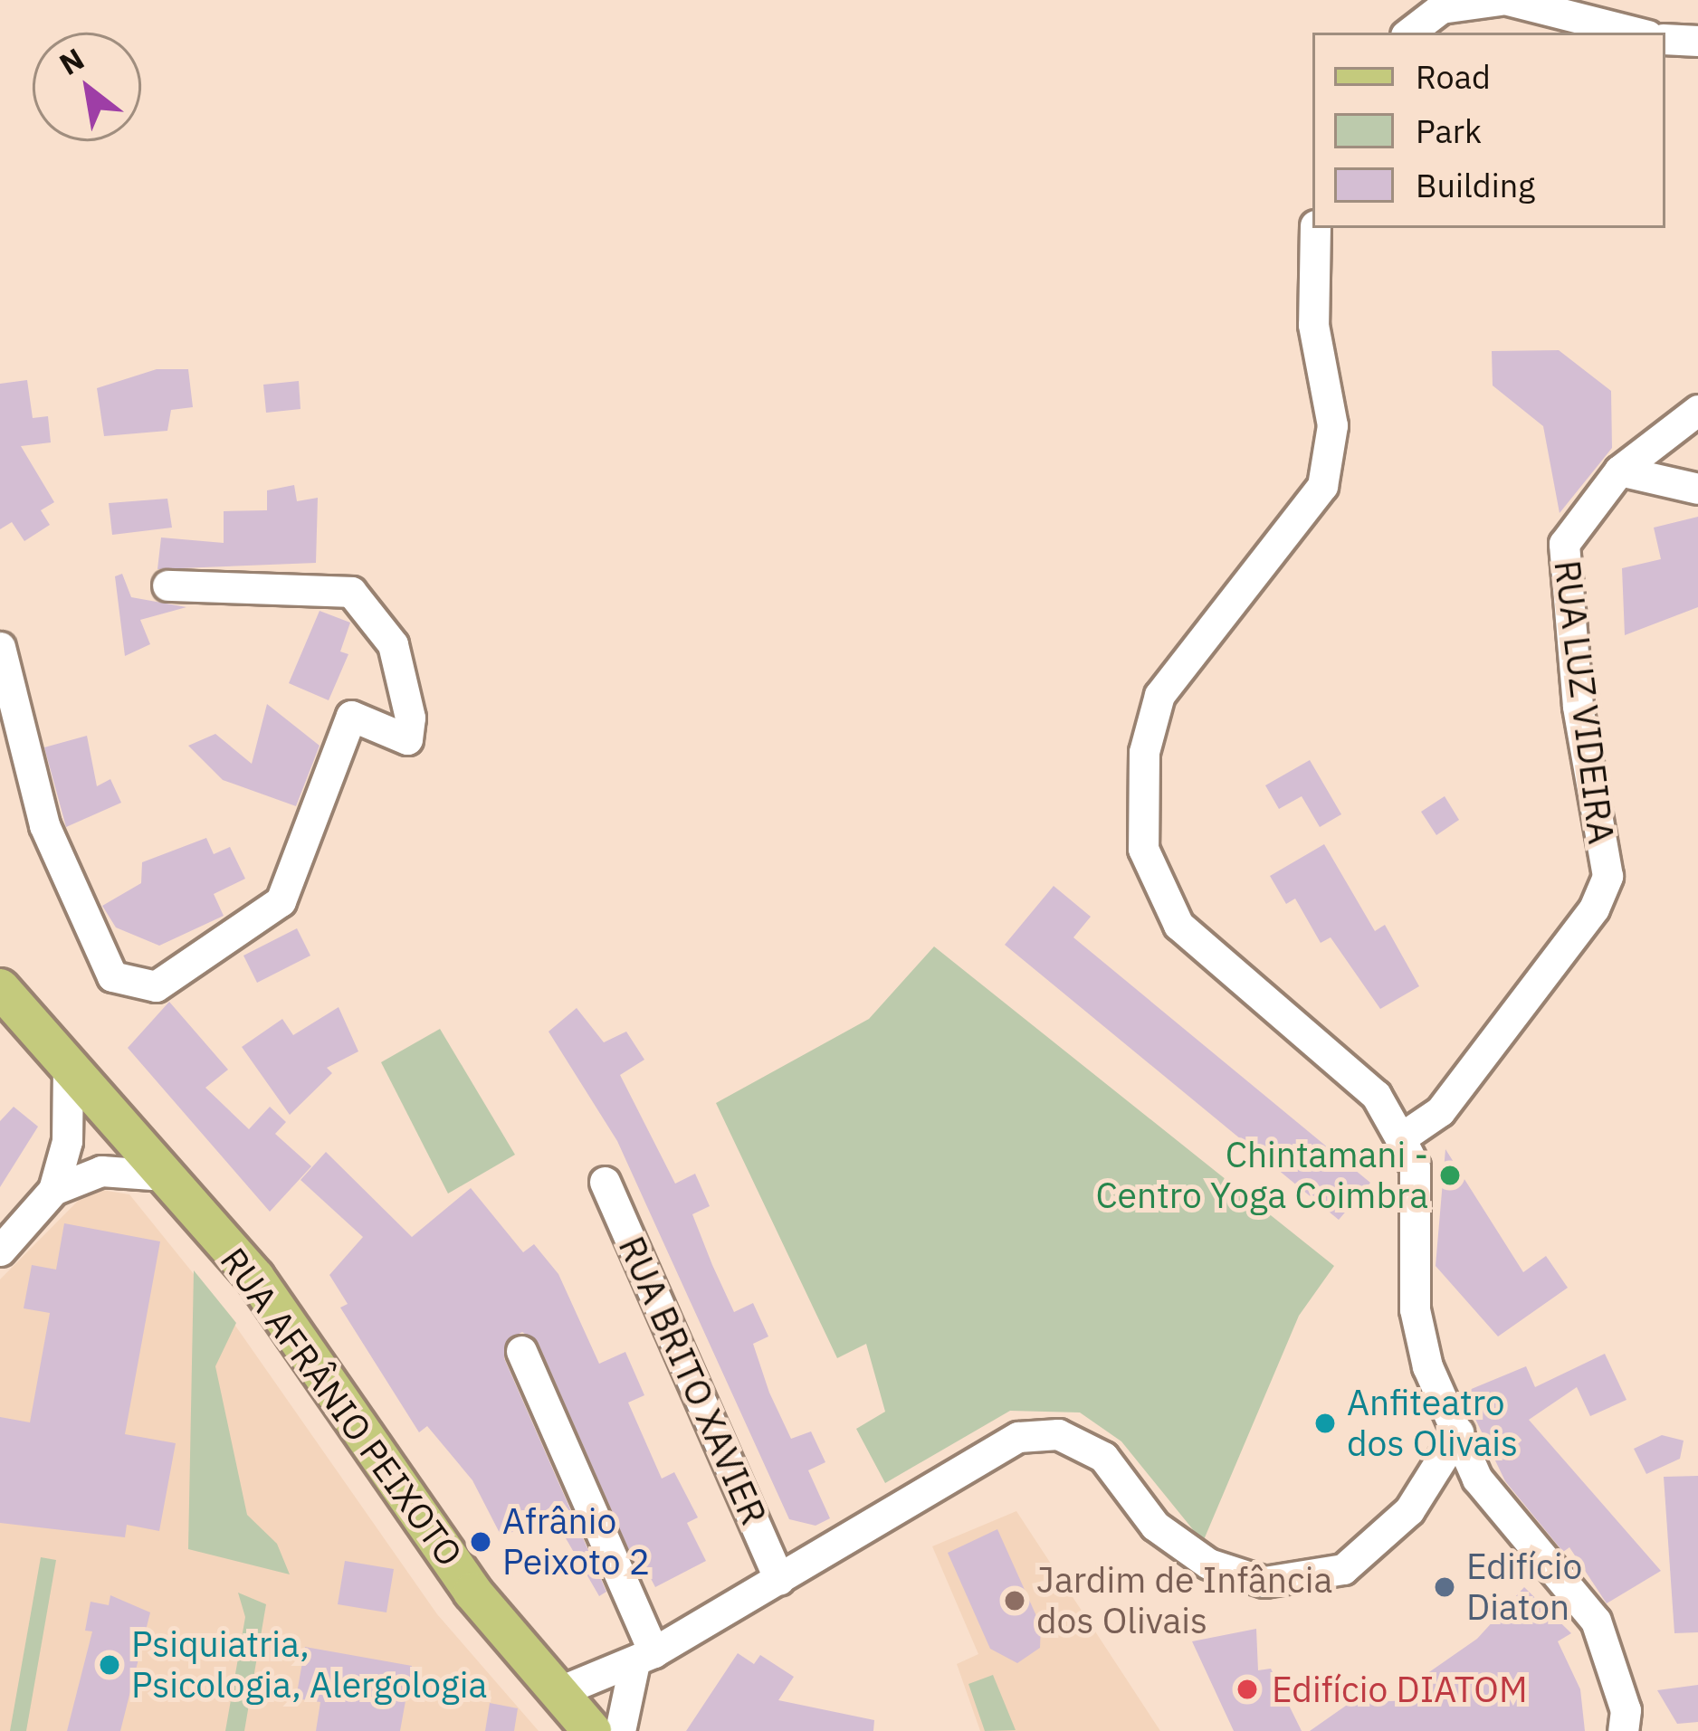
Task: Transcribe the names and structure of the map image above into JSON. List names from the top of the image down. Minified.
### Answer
{"streets":{"main road":["RUA AFRÂNIO PEIXOTO"],"street":["RUA LUZ VIDEIRA","RUA BRITO XAVIER"]},"places":["Chintamani - Centro Yoga Coimbra","Anfiteatro dos Olivais","Afrânio Peixoto 2","Edifício Diaton","Jardim de Infância dos Olivais","Psiquiatria, Psicologia, Alergologia","Edifício DIATOM"],"legend":["Road","Park","Building"],"north":"top left"}
